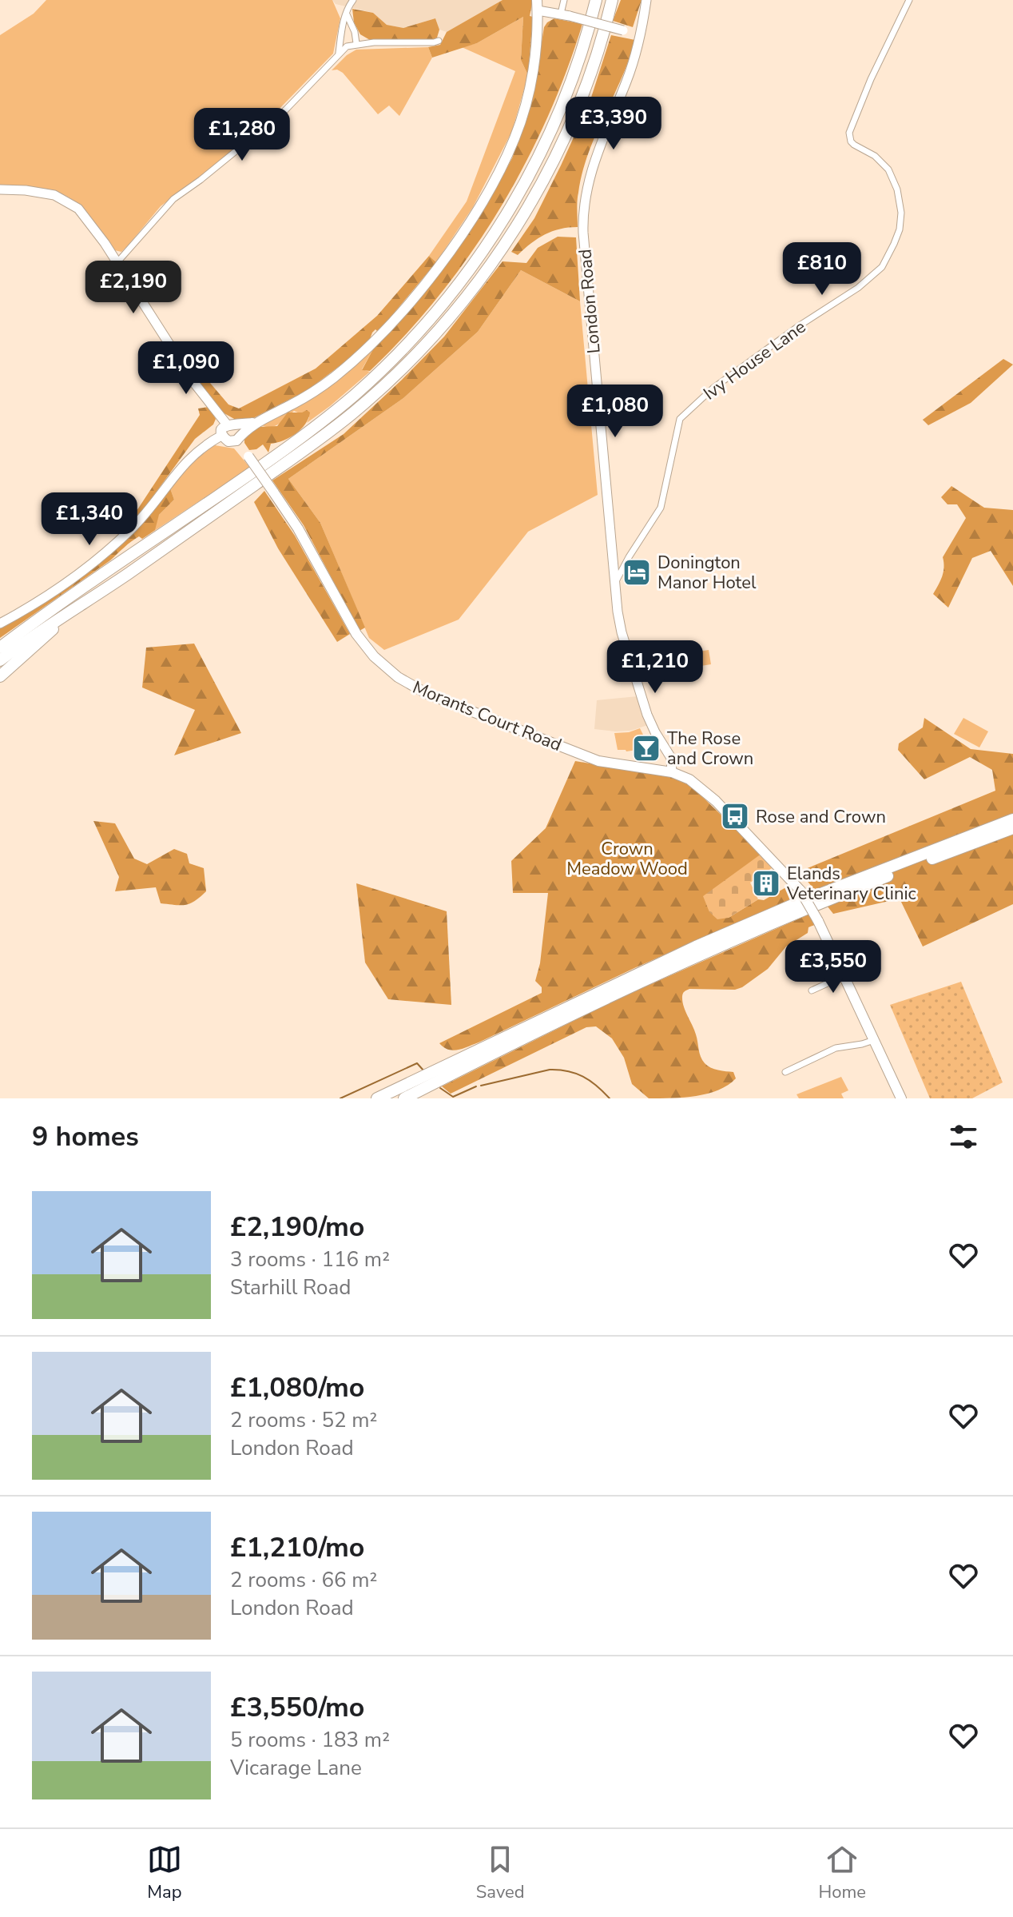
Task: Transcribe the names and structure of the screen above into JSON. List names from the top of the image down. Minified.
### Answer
{"streets":{"main road":["Morants Court Road"],"street":["London Road","Ivy House Lane"]},"crossings":[["London Road","Ivy House Lane"],["London Road","Morants Court Road"]],"parks":["Crown Meadow Wood"],"places":{"hotel":["Donington Manor Hotel"],"bar":["The Rose and Crown"],"bus stop":["Rose and Crown"],"building":["Elands Veterinary Clinic"]},"page":{"price":["£3,390","£1,280","£810","£2,190","£1,090","£1,080","£1,340","£1,210","£3,550"],"heading":"9 homes","list":[{"name":"£2,190/mo","note":"3 rooms · 116 m² · Starhill Road"},{"name":"£1,080/mo","note":"2 rooms · 52 m² · London Road"},{"name":"£1,210/mo","note":"2 rooms · 66 m² · London Road"},{"name":"£3,550/mo","note":"5 rooms · 183 m² · Vicarage Lane"}],"tabs":["Map","Saved","Home"]}}
